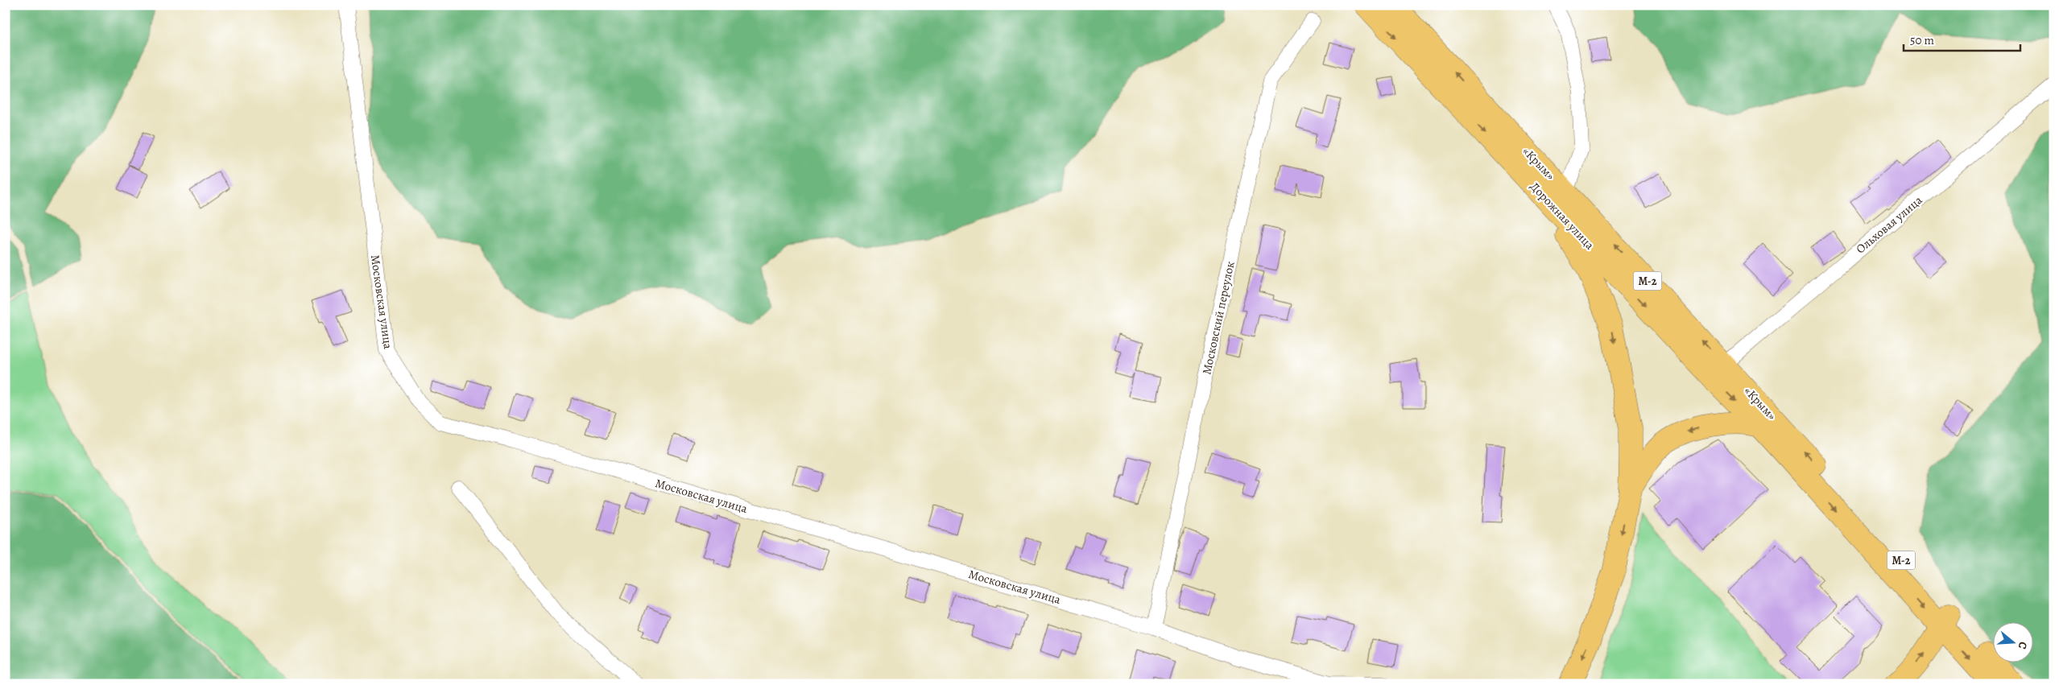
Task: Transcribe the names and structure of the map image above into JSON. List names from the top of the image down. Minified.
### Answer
{"streets":{"main road":["«Крым»","Дорожная улица","М-2"],"street":["Ольховая улица","Московская улица","Московский переулок"]},"crossings":[["«Крым»","Дорожная улица"],["«Крым»","Ольховая улица"],["Московская улица","Московский переулок"]],"one_way":["Дорожная улица"],"scale_bar":"50 m","north":"right"}
